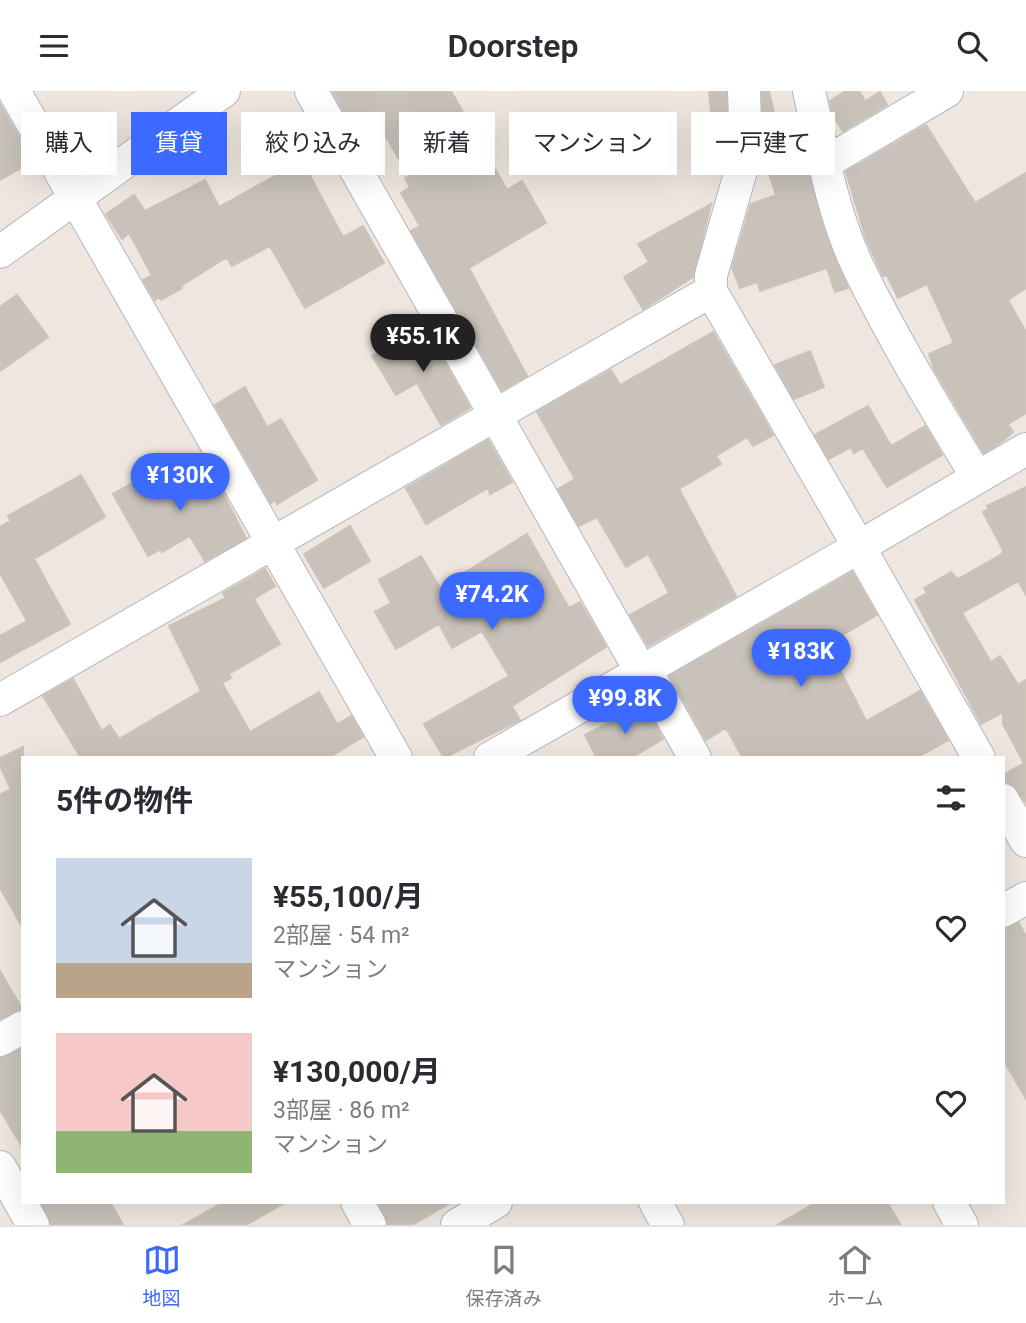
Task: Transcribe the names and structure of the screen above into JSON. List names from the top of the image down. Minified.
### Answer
{"page":{"header":"Doorstep","chip":["購入","賃貸","絞り込み","新着","マンション","一戸建て"],"price":["¥55.1K","¥130K","¥74.2K","¥183K","¥99.8K"],"heading":"5件の物件","list":[{"name":"¥55,100/月","note":"2部屋 · 54 m² · マンション"},{"name":"¥130,000/月","note":"3部屋 · 86 m² · マンション"}],"tabs":["地図","保存済み","ホーム"]}}
